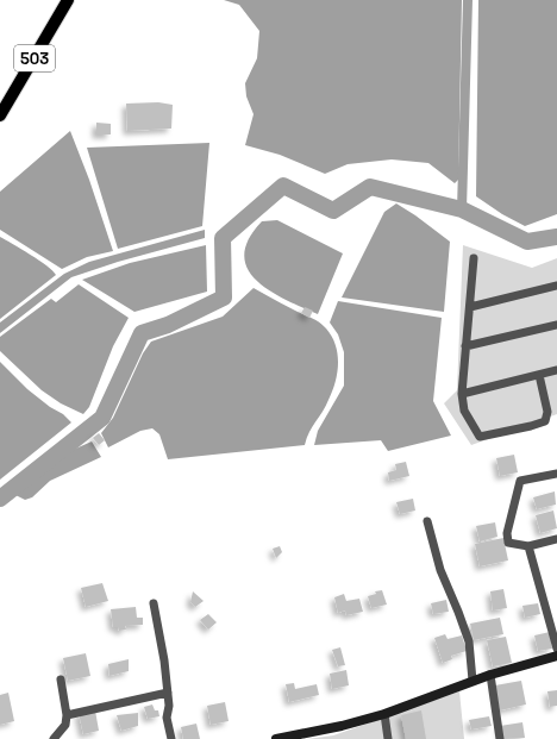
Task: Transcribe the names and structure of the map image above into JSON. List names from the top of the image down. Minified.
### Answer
{"streets":{"main road":["503"]}}
